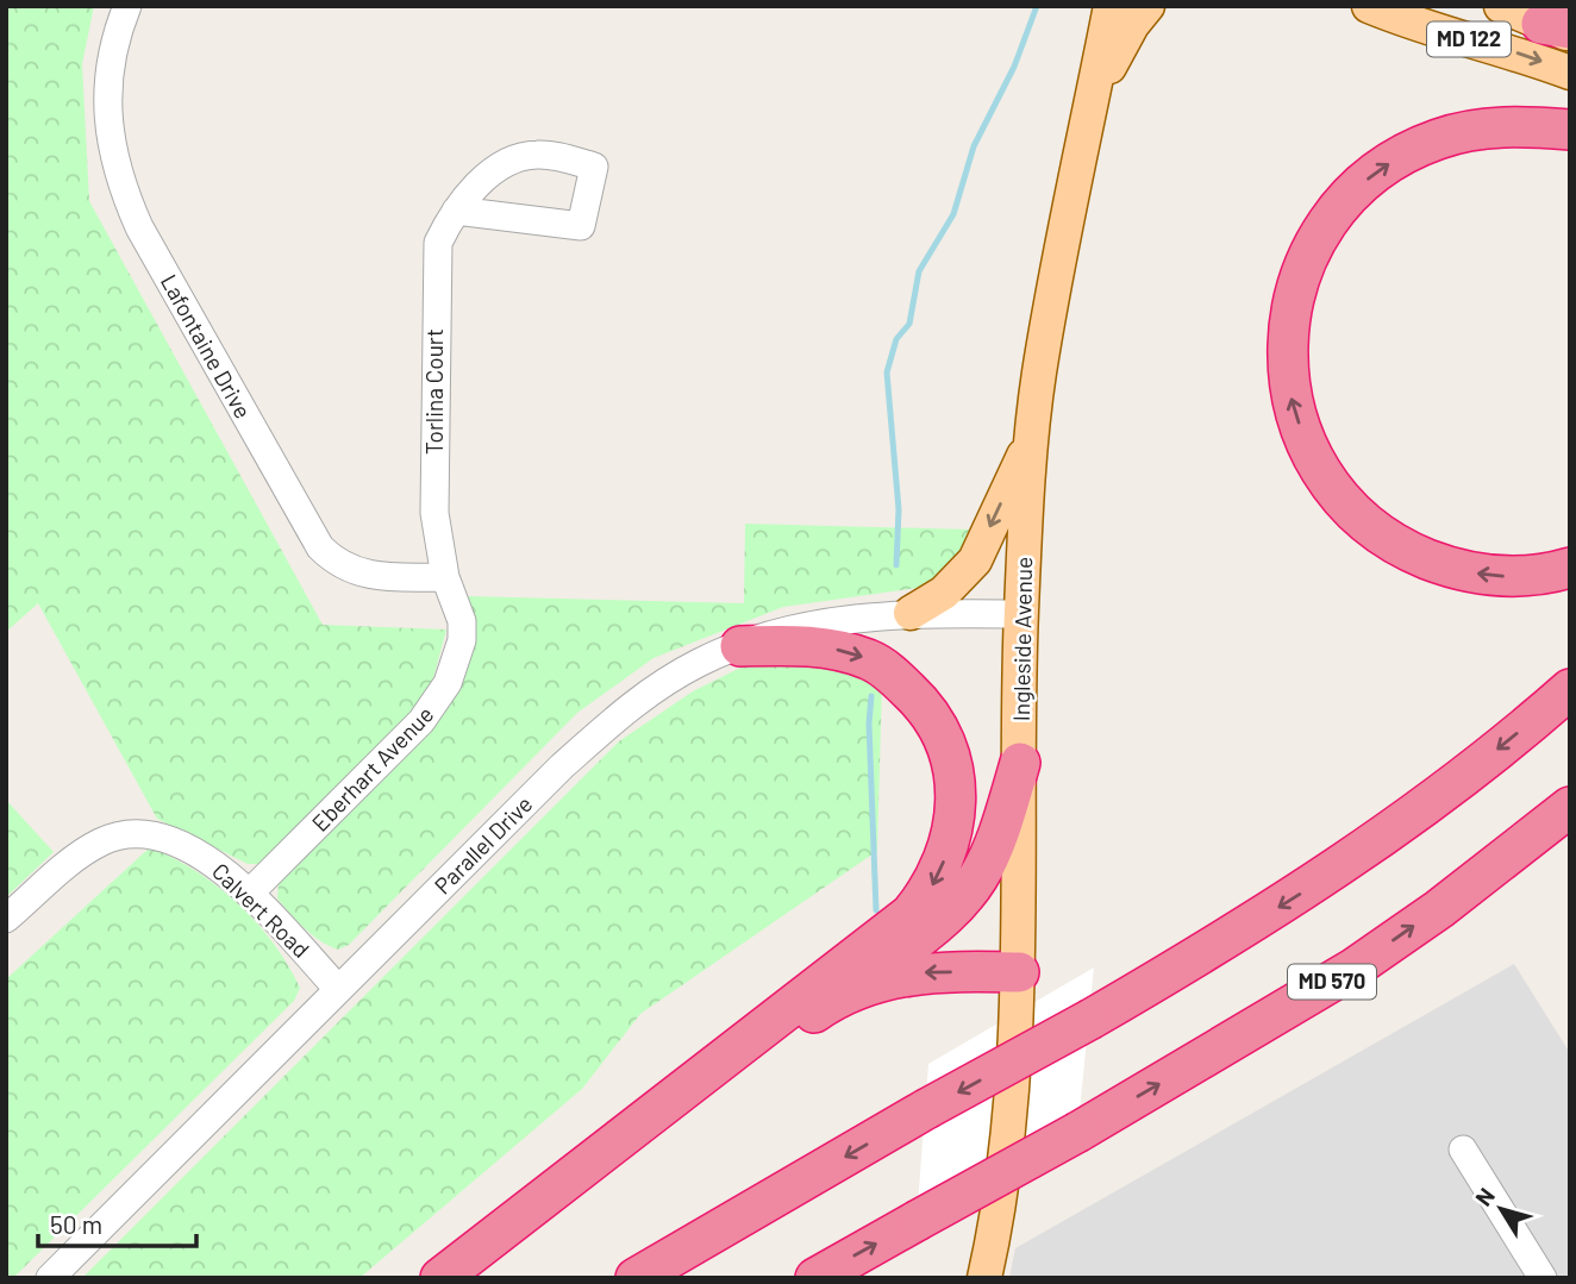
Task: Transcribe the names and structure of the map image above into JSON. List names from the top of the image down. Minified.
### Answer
{"streets":{"highway":["MD 570"],"main road":["MD 122","Ingleside Avenue"],"street":["Lafontaine Drive","Torlina Court","Eberhart Avenue","Parallel Drive","Calvert Road"]},"crossings":[["Lafontaine Drive","Torlina Court"],["Lafontaine Drive","Eberhart Avenue"],["Torlina Court","Eberhart Avenue"],["Ingleside Avenue","Parallel Drive"],["Eberhart Avenue","Calvert Road"],["Parallel Drive","Calvert Road"]],"scale_bar":"50 m","north":"top left"}
